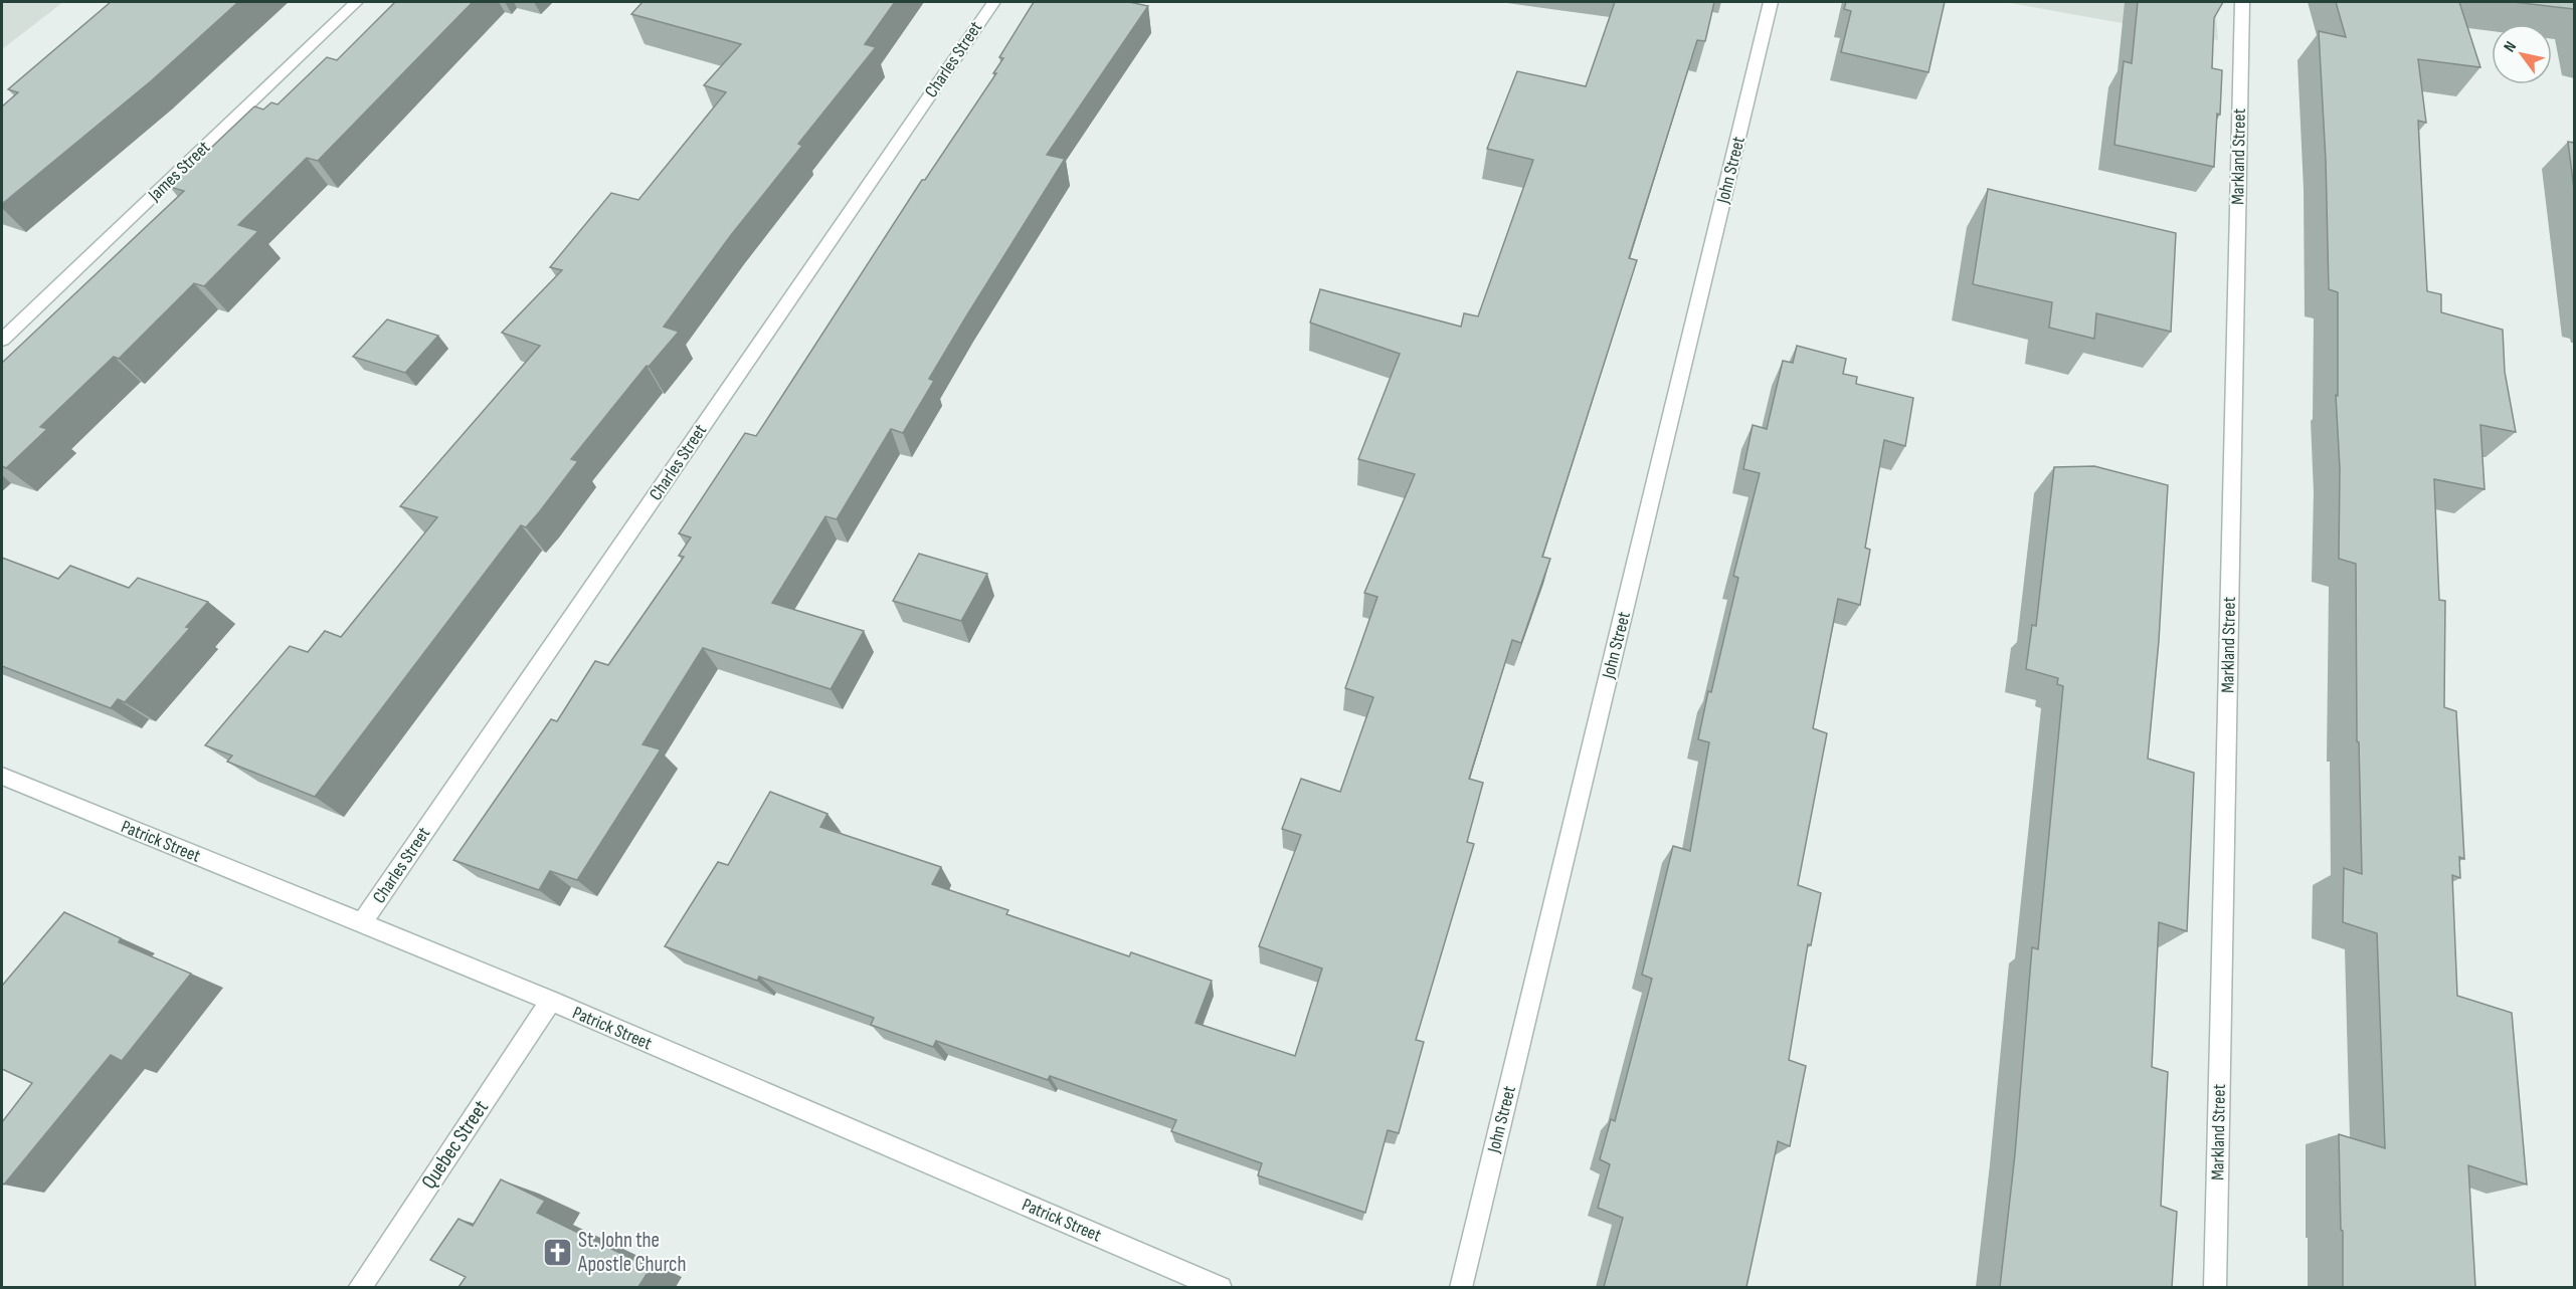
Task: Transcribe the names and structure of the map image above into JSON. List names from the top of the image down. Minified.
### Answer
{"streets":{"street":["Charles Street","Markland Street","John Street","James Street","Patrick Street","Quebec Street"]},"crossings":[["Charles Street","Patrick Street"],["Patrick Street","Quebec Street"]],"places":{"church":["St. John the Apostle Church"]},"north":"top left"}
